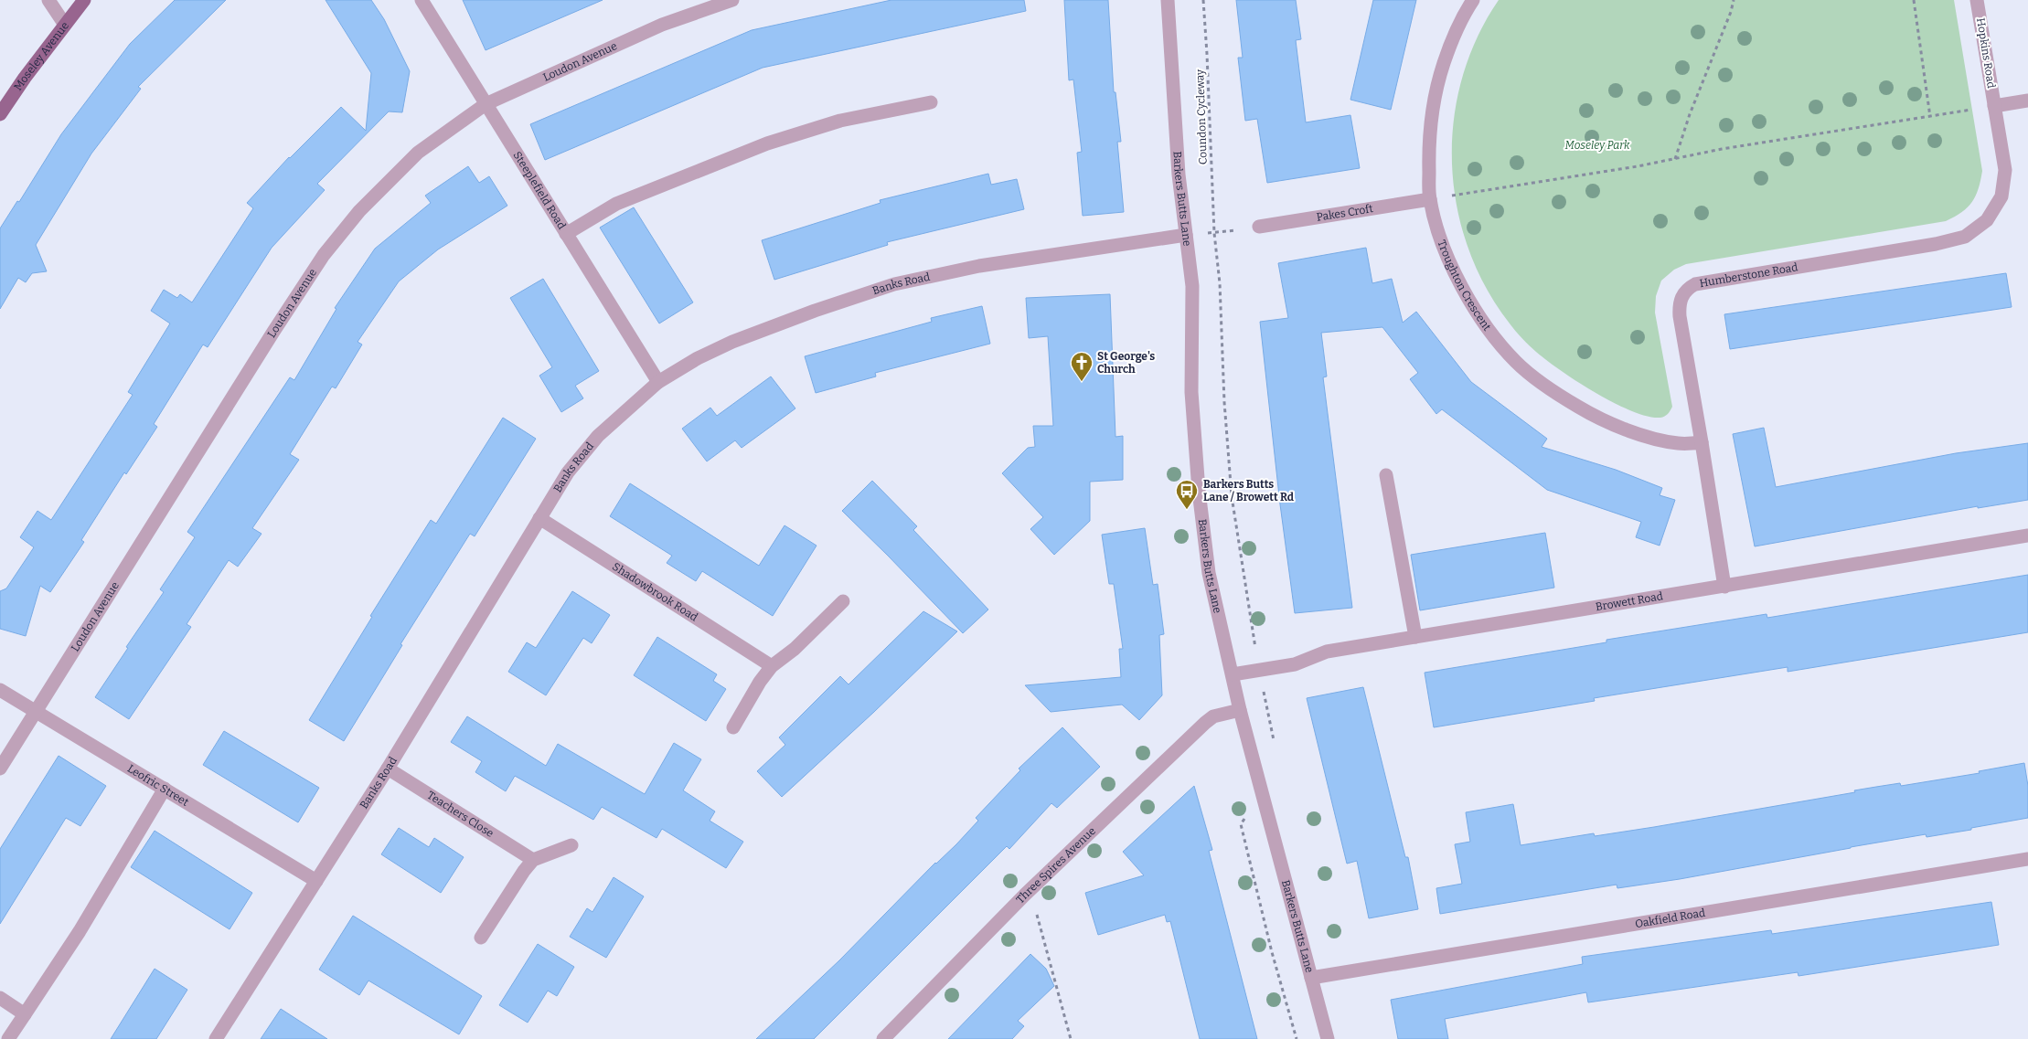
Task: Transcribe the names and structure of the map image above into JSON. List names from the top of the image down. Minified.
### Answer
{"streets":{"main road":["Moseley Avenue"],"street":["Hopkins Road","Loudon Avenue","Steeplefield Road","Barkers Butts Lane","Pakes Croft","Humberstone Road","Banks Road","Troughton Crescent","Shadowbrook Road","Browett Road","Leofric Street","Teachers Close","Three Spires Avenue","Oakfield Road"],"path":["Coundon Cycleway"]},"crossings":[["Hopkins Road","Humberstone Road"],["Loudon Avenue","Steeplefield Road"],["Loudon Avenue","Leofric Street"],["Steeplefield Road","Banks Road"],["Barkers Butts Lane","Banks Road"],["Barkers Butts Lane","Browett Road"],["Barkers Butts Lane","Three Spires Avenue"],["Barkers Butts Lane","Oakfield Road"],["Pakes Croft","Troughton Crescent"],["Humberstone Road","Troughton Crescent"],["Humberstone Road","Browett Road"],["Banks Road","Shadowbrook Road"],["Banks Road","Leofric Street"],["Banks Road","Teachers Close"]],"parks":["Moseley Park"],"places":{"church":["St George's Church"],"bus stop":["Barkers Butts Lane / Browett Rd"]}}
